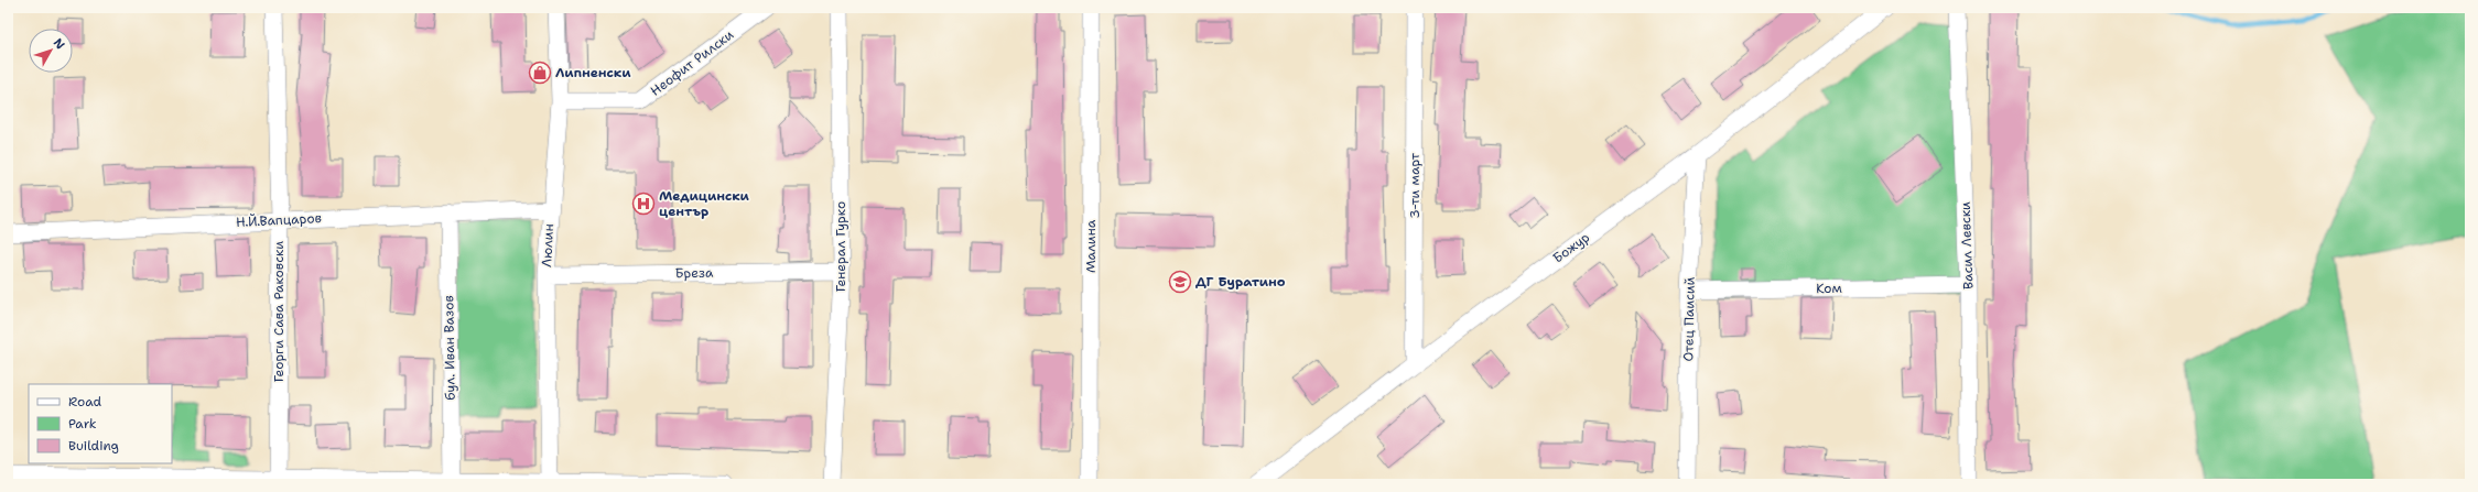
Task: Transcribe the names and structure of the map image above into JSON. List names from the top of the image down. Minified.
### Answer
{"streets":{"street":["Неофит Рилски","3-ти март","Н.Й.Вапцаров","Люлин","Васил Левски","Генерал Гурко","Малина","Божур","Бреза","Ком","Георги Сава Раковски","Отец Паисий","бул. Иван Вазов"]},"crossings":[["Неофит Рилски","Люлин"],["3-ти март","Божур"],["Н.Й.Вапцаров","Люлин"],["Н.Й.Вапцаров","Георги Сава Раковски"],["Н.Й.Вапцаров","бул. Иван Вазов"],["Люлин","Бреза"],["Васил Левски","Ком"],["Генерал Гурко","Бреза"],["Божур","Отец Паисий"],["Ком","Отец Паисий"]],"places":{"shop":["Липненски"],"hospital":["Медицински център"],"school or university":["ДГ Буратино"]},"legend":["Road","Park","Building"],"north":"top right"}
